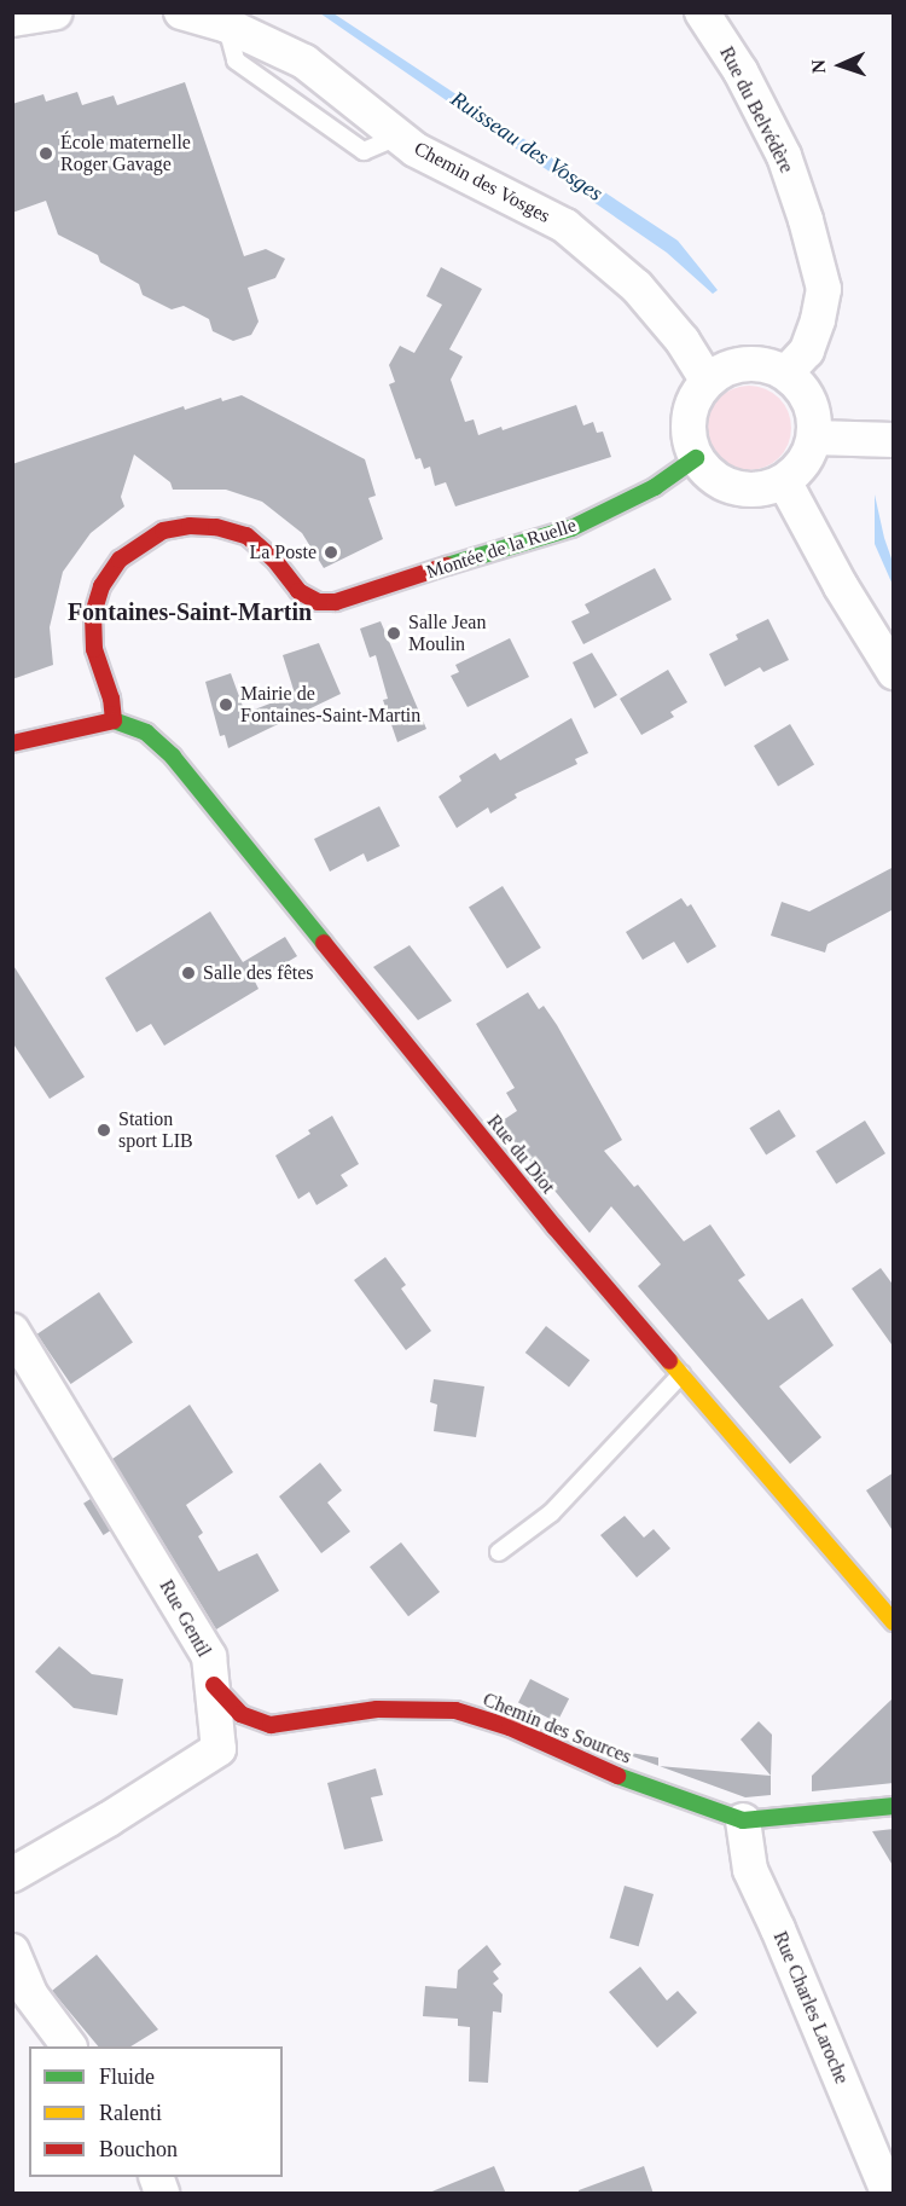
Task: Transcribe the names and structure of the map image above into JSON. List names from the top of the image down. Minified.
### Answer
{"streets":{"street":["Rue du Belvédère","Chemin des Vosges","Montée de la Ruelle","Rue du Diot","Rue Gentil","Chemin des Sources","Rue Charles Laroche"]},"crossings":[["Rue du Belvédère","Chemin des Vosges"],["Rue du Belvédère","Montée de la Ruelle"],["Chemin des Vosges","Montée de la Ruelle"],["Montée de la Ruelle","Rue du Diot"],["Rue Gentil","Chemin des Sources"],["Chemin des Sources","Rue Charles Laroche"]],"districts":["Fontaines-Saint-Martin"],"water":["Ruisseau des Vosges"],"places":["École maternelle Roger Gavage","La Poste","Salle Jean Moulin","Mairie de Fontaines-Saint-Martin","Salle des fêtes","Station sport LIB"],"legend":["Fluide","Ralenti","Bouchon"],"north":"left"}
